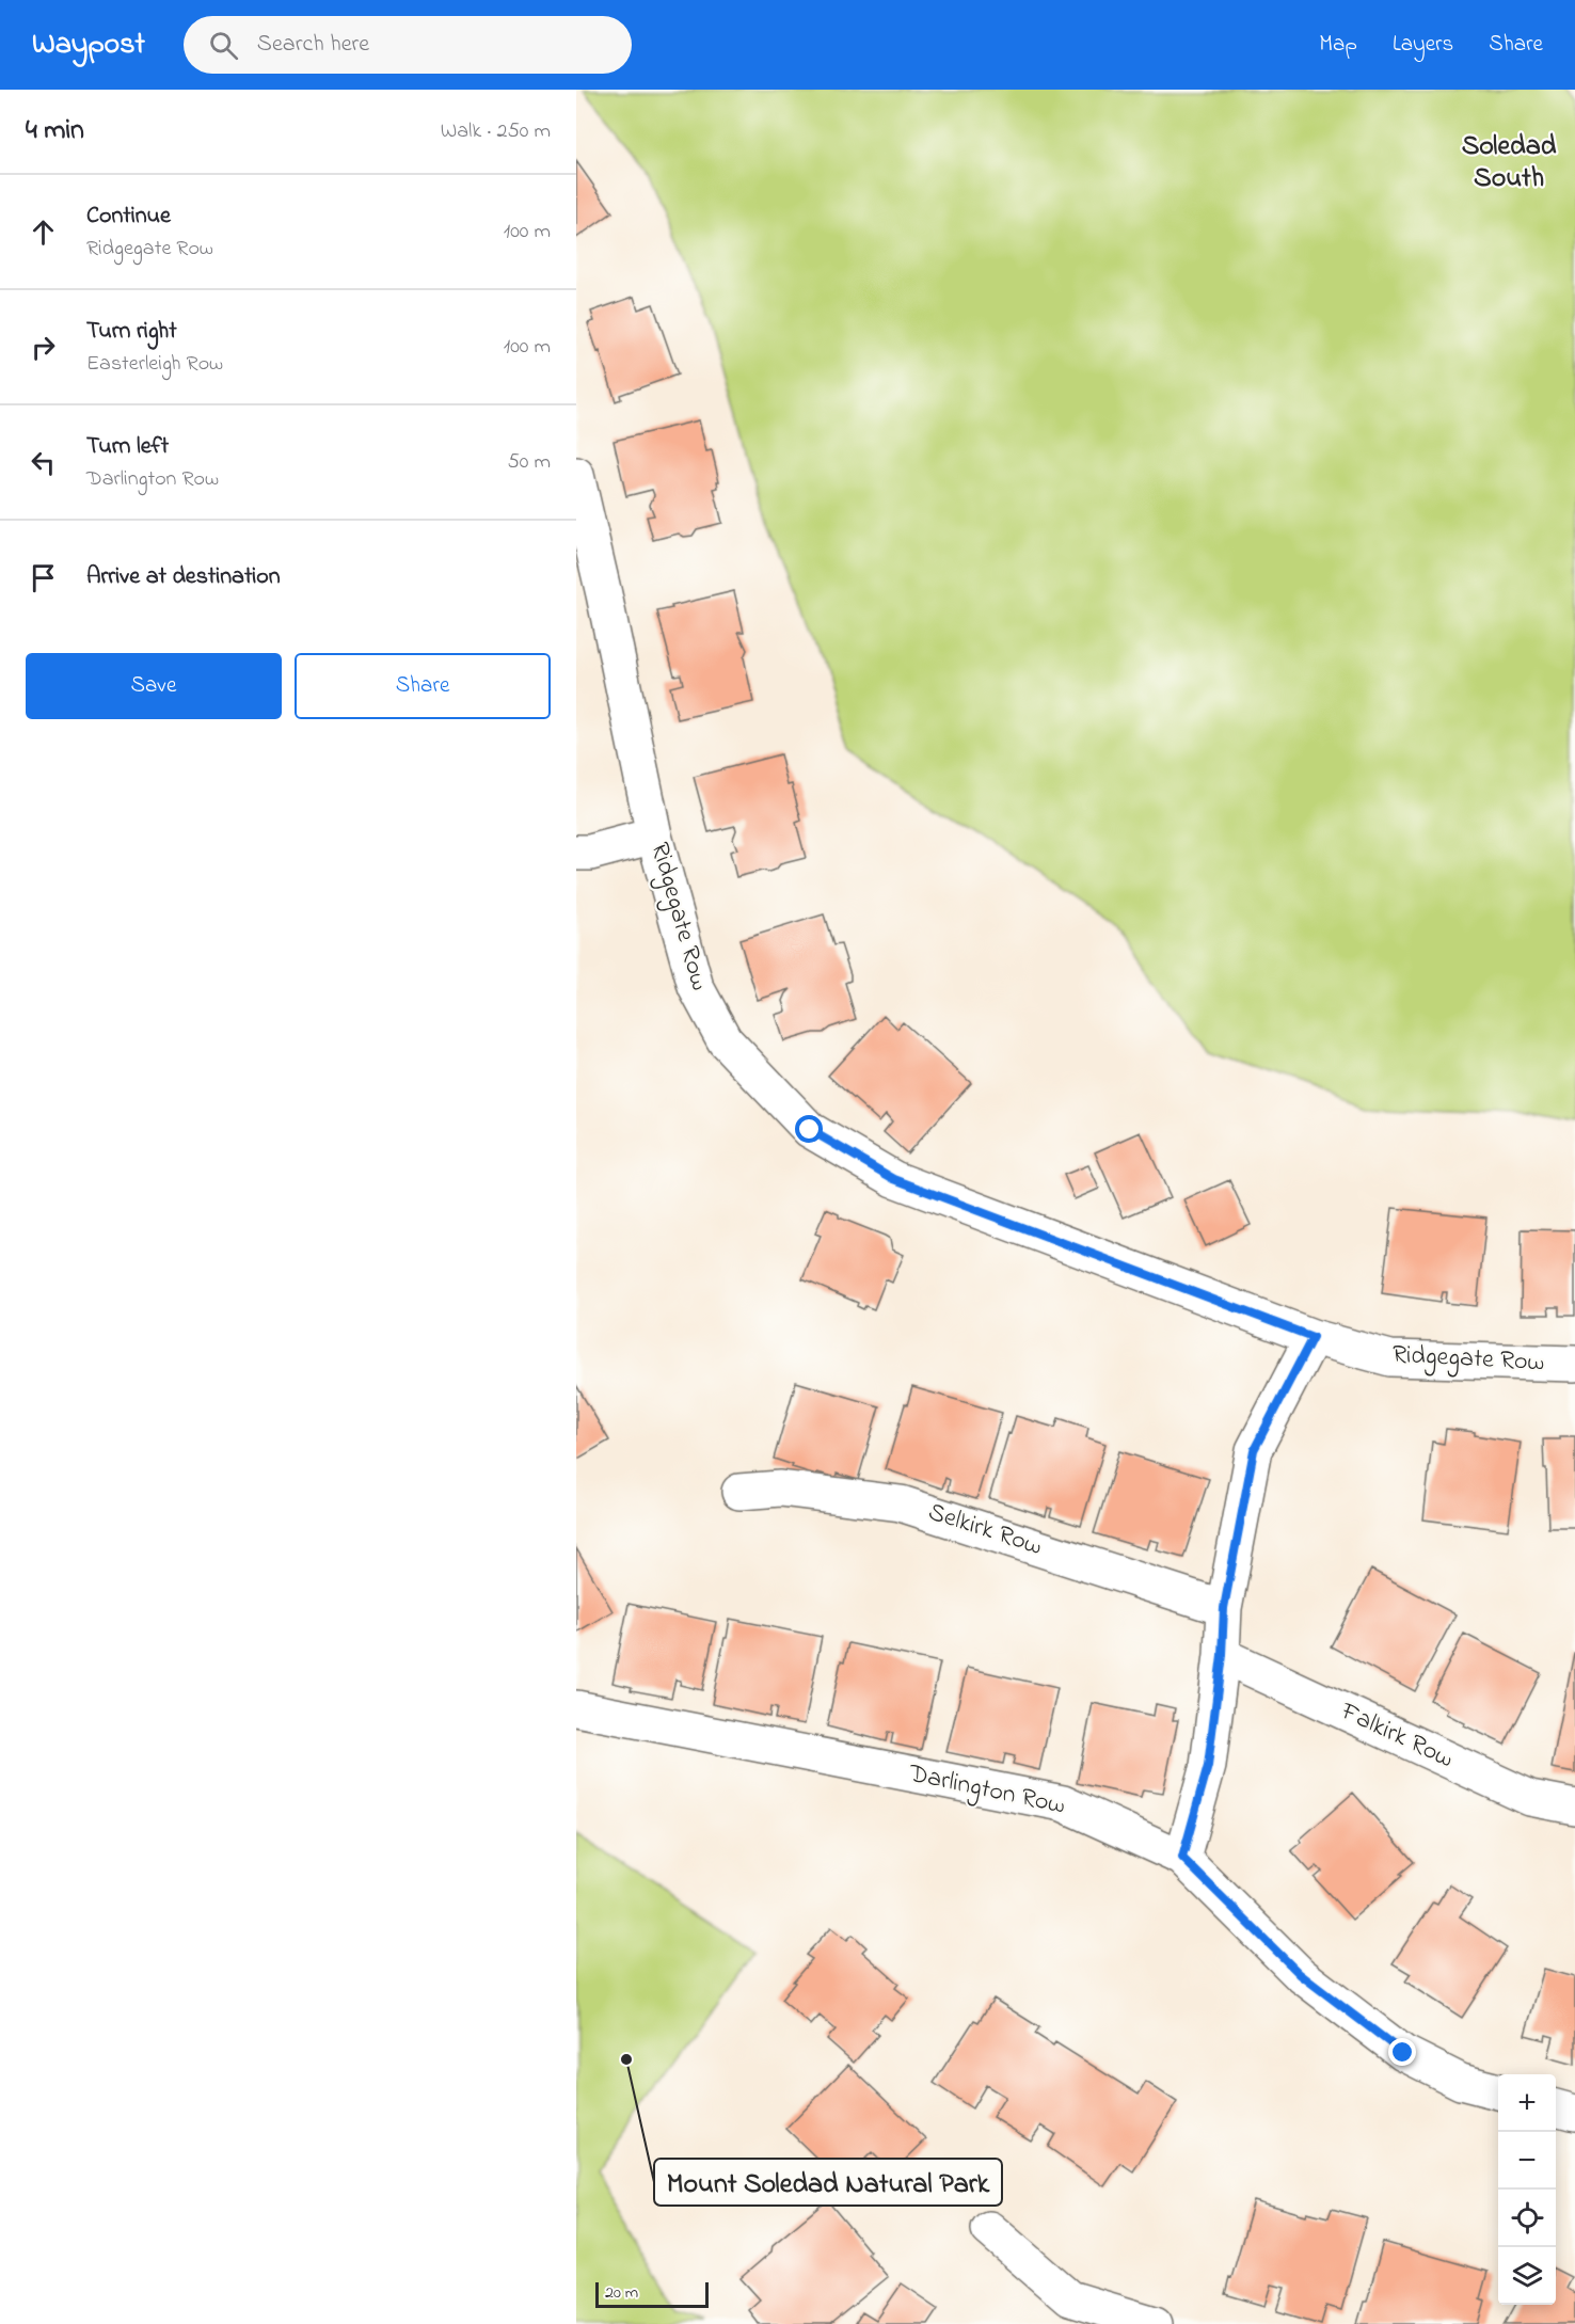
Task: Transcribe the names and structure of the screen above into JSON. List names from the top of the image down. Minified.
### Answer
{"streets":{"street":["Ridgegate Row","Selkirk Row","Falkirk Row","Darlington Row"]},"districts":["Soledad South"],"places":["Mount Soledad Natural Park"],"scale_bar":"20 m","page":{"header":"Waypost","search":"Search here","nav":["Map","Layers","Share"],"heading":["4 min","Walk · 250 m"],"list":[["Continue","Ridgegate Row","100 m"],["Turn right","Easterleigh Row","100 m"],["Turn left","Darlington Row","50 m"],"Arrive at destination"],"buttons":["Save","Share"],"map_buttons":["+","−"],"scale":"20 m"}}
